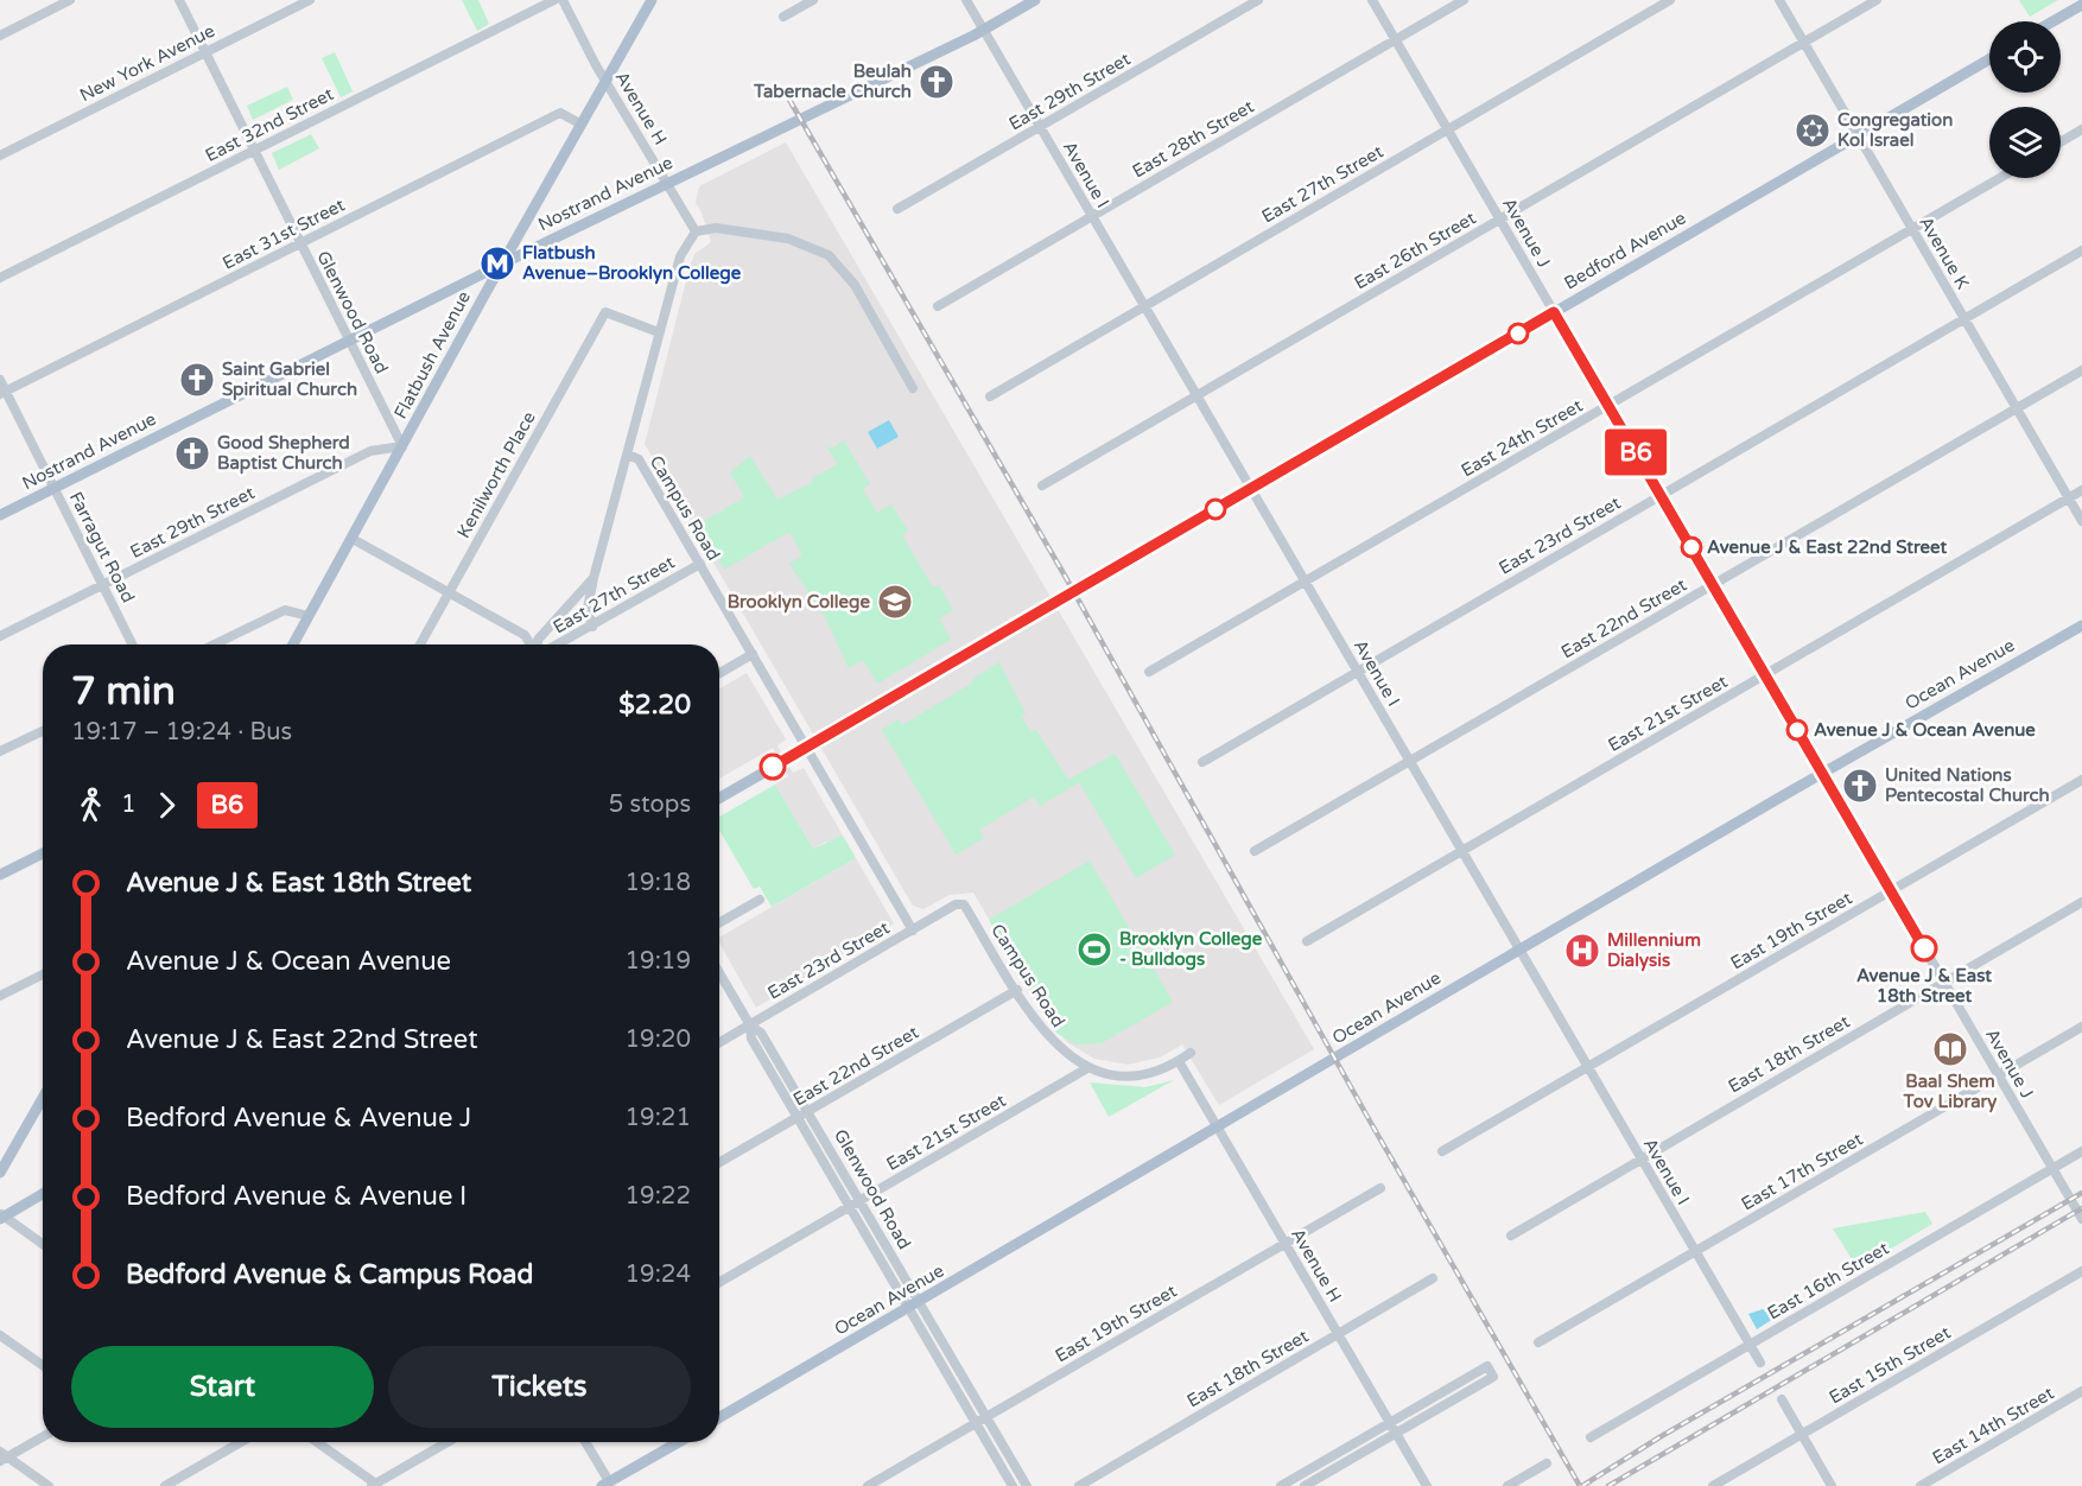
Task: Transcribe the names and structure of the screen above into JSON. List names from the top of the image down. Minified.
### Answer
{"streets":{"main road":["Nostrand Avenue","Bedford Avenue","Flatbush Avenue","Ocean Avenue"],"street":["New York Avenue","East 29th Street","Avenue H","East 32nd Street","East 28th Street","Avenue I","East 27th Street","Avenue J","East 31st Street","East 26th Street","Avenue K","Glenwood Road","East 24th Street","Kenilworth Place","Campus Road","East 23rd Street","Farragut Road","East 22nd Street","East 21st Street","East 19th Street","East 18th Street","East 17th Street","East 16th Street","East 15th Street","East 14th Street"]},"crossings":[["New York Avenue","Glenwood Road"],["East 29th Street","Avenue I"],["East 29th Street","Glenwood Road"],["East 29th Street","Flatbush Avenue"],["East 29th Street","Farragut Road"],["Avenue H","Nostrand Avenue"],["Avenue H","Flatbush Avenue"],["Avenue H","Campus Road"],["Avenue H","Ocean Avenue"],["Avenue H","East 19th Street"],["Avenue H","East 18th Street"],["East 32nd Street","Glenwood Road"],["East 28th Street","Avenue I"],["East 28th Street","Avenue J"],["Avenue I","East 27th Street"],["Avenue I","Nostrand Avenue"],["Avenue I","East 26th Street"],["Avenue I","Bedford Avenue"],["Avenue I","East 24th Street"],["Avenue I","East 23rd Street"],["Avenue I","East 22nd Street"],["Avenue I","Ocean Avenue"],["Avenue I","East 21st Street"],["Avenue I","East 19th Street"],["Avenue I","East 18th Street"],["Avenue I","East 17th Street"],["Avenue I","East 16th Street"],["East 27th Street","Avenue J"],["East 27th Street","Campus Road"],["Nostrand Avenue","Glenwood Road"],["Nostrand Avenue","Flatbush Avenue"],["Nostrand Avenue","Farragut Road"],["Avenue J","East 26th Street"],["Avenue J","Bedford Avenue"],["Avenue J","East 24th Street"],["Avenue J","East 23rd Street"],["Avenue J","East 22nd Street"],["Avenue J","Ocean Avenue"],["Avenue J","East 21st Street"],["Avenue J","East 19th Street"],["Avenue J","East 18th Street"],["Avenue J","East 17th Street"],["Avenue J","East 16th Street"],["East 31st Street","Glenwood Road"],["East 31st Street","Flatbush Avenue"],["East 31st Street","Farragut Road"],["East 26th Street","Avenue K"],["Bedford Avenue","Avenue K"],["Bedford Avenue","Campus Road"],["Avenue K","East 24th Street"],["Avenue K","East 23rd Street"],["Avenue K","East 22nd Street"],["Avenue K","East 21st Street"],["Glenwood Road","Flatbush Avenue"],["Glenwood Road","East 23rd Street"],["Glenwood Road","East 22nd Street"],["Glenwood Road","Ocean Avenue"],["Glenwood Road","East 21st Street"],["Glenwood Road","East 19th Street"],["Kenilworth Place","Campus Road"],["Campus Road","East 23rd Street"],["Campus Road","East 22nd Street"],["Campus Road","East 21st Street"]],"places":{"church":["Beulah Tabernacle Church","Saint Gabriel Spiritual Church","Good Shepherd Baptist Church","United Nations Pentecostal Church"],"synagogue":["Congregation Kol Israel"],"metro station":["Flatbush Avenue–Brooklyn College"],"other":["Avenue J & East 22nd Street","Avenue J & Ocean Avenue","Avenue J & East 18th Street"],"school or university":["Brooklyn College"],"sports":["Brooklyn College - Bulldogs"],"hospital":["Millennium Dialysis"],"library":["Baal Shem Tov Library"]},"lines":["bus line B6"],"page":{"on_map":"B6","heading":["7 min","19:17 – 19:24 · Bus","$2.20"],"legs":["1","B6","5 stops"],"list":[{"name":"Avenue J & East 18th Street","value":"19:18"},{"name":"Avenue J & Ocean Avenue","value":"19:19"},{"name":"Avenue J & East 22nd Street","value":"19:20"},{"name":"Bedford Avenue & Avenue J","value":"19:21"},{"name":"Bedford Avenue & Avenue I","value":"19:22"},{"name":"Bedford Avenue & Campus Road","value":"19:24"}],"buttons":["Start","Tickets"]}}
